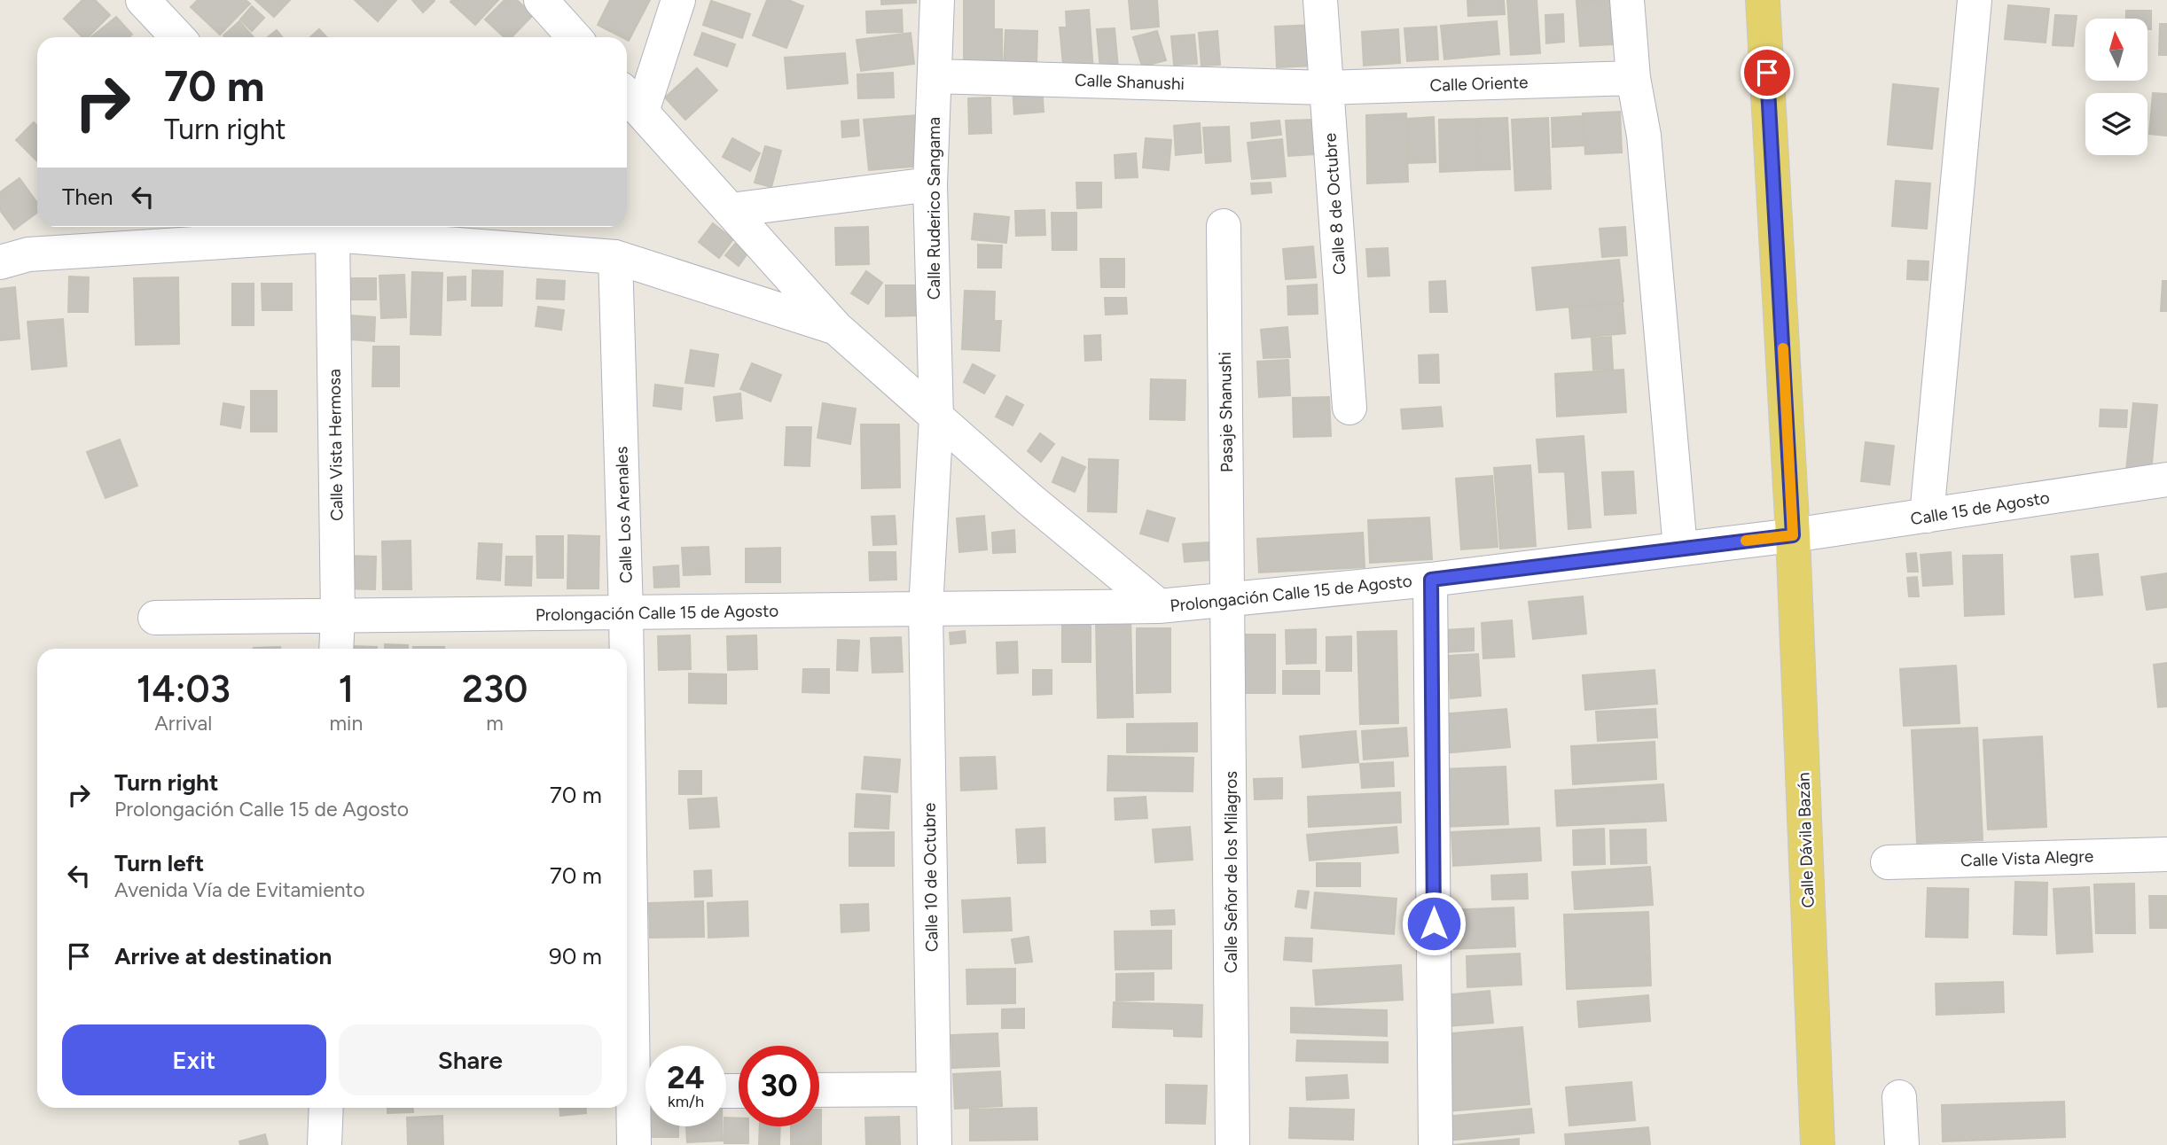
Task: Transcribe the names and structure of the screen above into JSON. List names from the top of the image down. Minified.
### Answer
{"streets":{"main road":["Calle Dávila Bazán"],"street":["Calle Shanushi","Calle Oriente","Calle 8 de Octubre","Calle Ruderico Sangama","Pasaje Shanushi","Calle Vista Hermosa","Calle 15 de Agosto","Calle Los Arenales","Prolongación Calle 15 de Agosto","Calle Vista Alegre","Calle Señor de los Milagros","Calle 10 de Octubre"]},"crossings":[["Calle Shanushi","Calle Oriente"],["Calle Shanushi","Calle 8 de Octubre"],["Calle Shanushi","Calle Ruderico Sangama"],["Calle Oriente","Calle 8 de Octubre"],["Calle Ruderico Sangama","Prolongación Calle 15 de Agosto"],["Calle Ruderico Sangama","Calle 10 de Octubre"],["Pasaje Shanushi","Prolongación Calle 15 de Agosto"],["Pasaje Shanushi","Calle Señor de los Milagros"],["Calle Vista Hermosa","Prolongación Calle 15 de Agosto"],["Calle 15 de Agosto","Prolongación Calle 15 de Agosto"],["Calle 15 de Agosto","Calle Dávila Bazán"],["Calle Los Arenales","Prolongación Calle 15 de Agosto"],["Prolongación Calle 15 de Agosto","Calle Dávila Bazán"],["Prolongación Calle 15 de Agosto","Calle Señor de los Milagros"],["Prolongación Calle 15 de Agosto","Calle 10 de Octubre"]],"north":"top","page":{"turn":["70 m","Turn right"],"then":"Then","eta":["14:03","Arrival","1","min","230","m"],"list":[{"name":"Turn right","note":"Prolongación Calle 15 de Agosto","value":"70 m"},{"name":"Turn left","note":"Avenida Vía de Evitamiento","value":"70 m"},{"name":"Arrive at destination","value":"90 m"}],"buttons":["Exit","Share"],"speed":"24 km/h","limit":"30"}}
